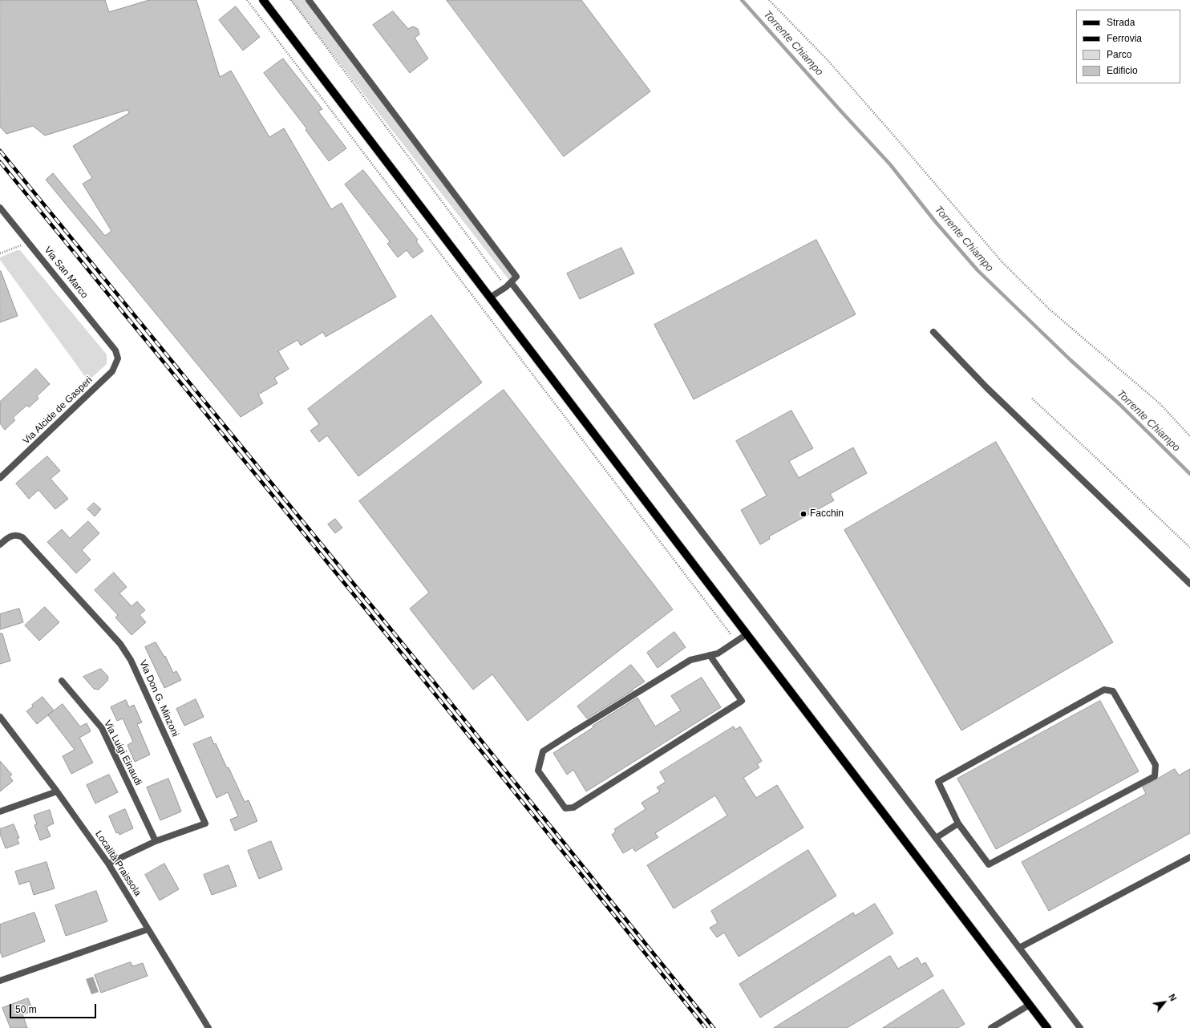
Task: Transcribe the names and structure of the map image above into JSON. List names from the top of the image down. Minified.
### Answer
{"streets":{"street":["Via San Marco","Via Alcide de Gasperi","Via Don G. Minzoni","Via Luigi Einaudi","Località Praissola"]},"crossings":[["Via San Marco","Via Alcide de Gasperi"],["Via Don G. Minzoni","Via Luigi Einaudi"],["Via Don G. Minzoni","Località Praissola"]],"water":["Torrente Chiampo"],"places":["Facchin"],"legend":["Strada","Ferrovia","Parco","Edificio"],"scale_bar":"50 m","north":"top right"}
